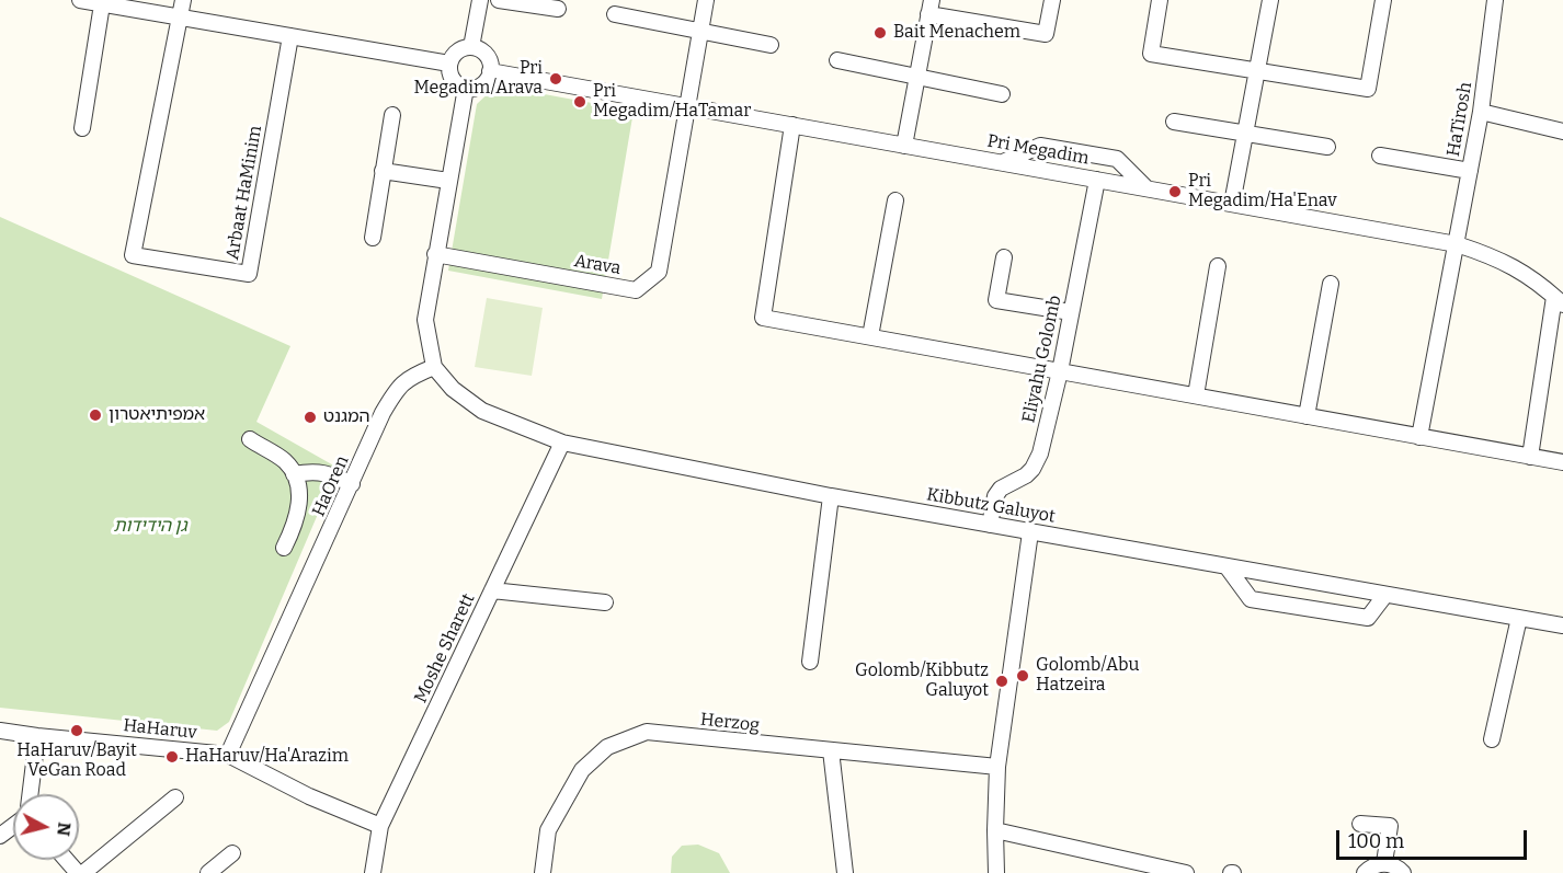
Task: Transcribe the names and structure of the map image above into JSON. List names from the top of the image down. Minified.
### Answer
{"streets":{"street":["HaTirosh","Pri Megadim","Arbaat HaMinim","Arava","Eliyahu Golomb","HaOren","Kibbutz Galuyot","Moshe Sharett","Herzog","HaHaruv"]},"crossings":[["HaTirosh","Pri Megadim"],["Pri Megadim","Arava"],["Pri Megadim","Eliyahu Golomb"],["Eliyahu Golomb","Kibbutz Galuyot"],["HaOren","Kibbutz Galuyot"],["HaOren","HaHaruv"],["Kibbutz Galuyot","Moshe Sharett"],["Moshe Sharett","HaHaruv"]],"parks":["גן הידידות"],"places":["Bait Menachem","Pri Megadim/Arava","Pri Megadim/HaTamar","Pri Megadim/Ha'Enav","אמפיתיאטרון","המגנט","Golomb/Abu Hatzeira","Golomb/Kibbutz Galuyot","HaHaruv/Bayit VeGan Road","HaHaruv/Ha'Arazim"],"scale_bar":"100 m","north":"right"}
